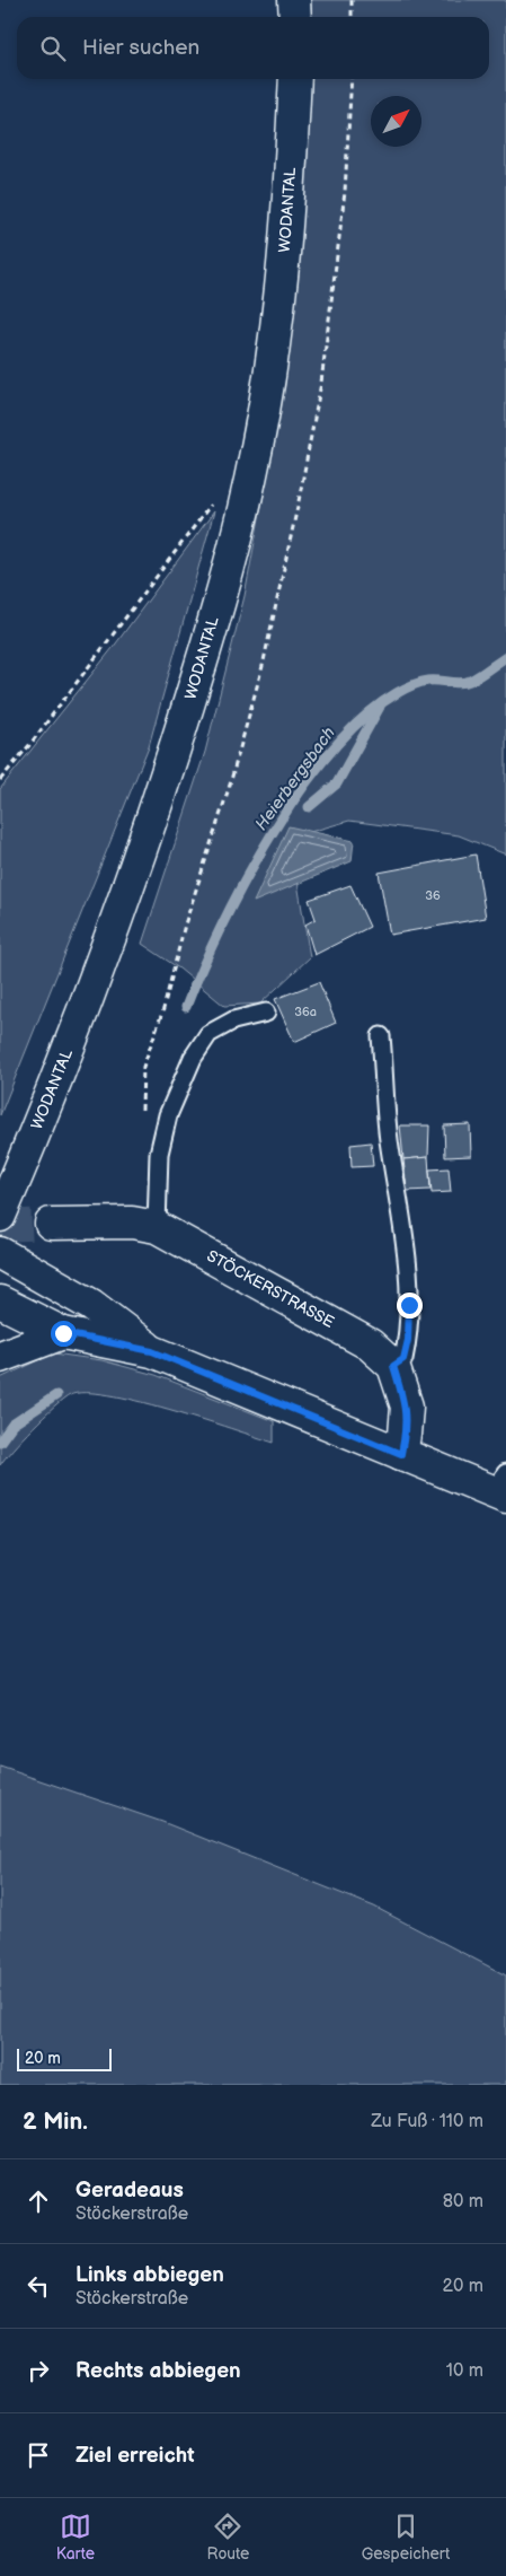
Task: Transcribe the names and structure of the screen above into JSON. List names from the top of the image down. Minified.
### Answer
{"streets":{"street":["WODANTAL","STÖCKERSTRASSE"]},"water":["Heierbergsbach"],"house_numbers":["36","36a"],"scale_bar":"20 m","north":"top right","page":{"search":"Hier suchen","scale":"20 m","heading":["2 Min.","Zu Fuß · 110 m"],"list":[["Geradeaus","Stöckerstraße","80 m"],["Links abbiegen","Stöckerstraße","20 m"],["Rechts abbiegen","10 m"],"Ziel erreicht"],"nav":["Karte","Route","Gespeichert"]}}
